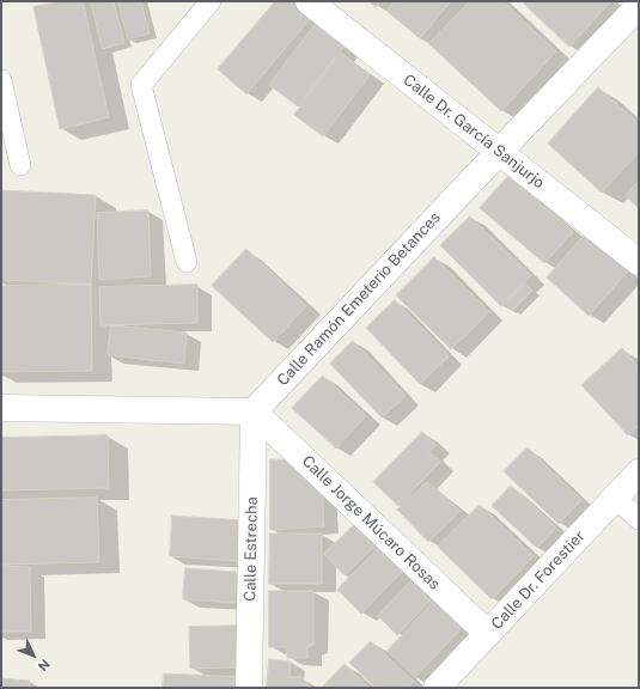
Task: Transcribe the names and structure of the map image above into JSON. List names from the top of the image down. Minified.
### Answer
{"streets":{"street":["Calle Dr. García Sanjurjo","Calle Ramón Emeterio Betances","Calle Jorge Múcaro Rosas","Calle Estrecha","Calle Dr. Forestier"]},"crossings":[["Calle Dr. García Sanjurjo","Calle Ramón Emeterio Betances"],["Calle Ramón Emeterio Betances","Calle Jorge Múcaro Rosas"],["Calle Ramón Emeterio Betances","Calle Estrecha"],["Calle Jorge Múcaro Rosas","Calle Estrecha"],["Calle Jorge Múcaro Rosas","Calle Dr. Forestier"]],"north":"bottom right"}
